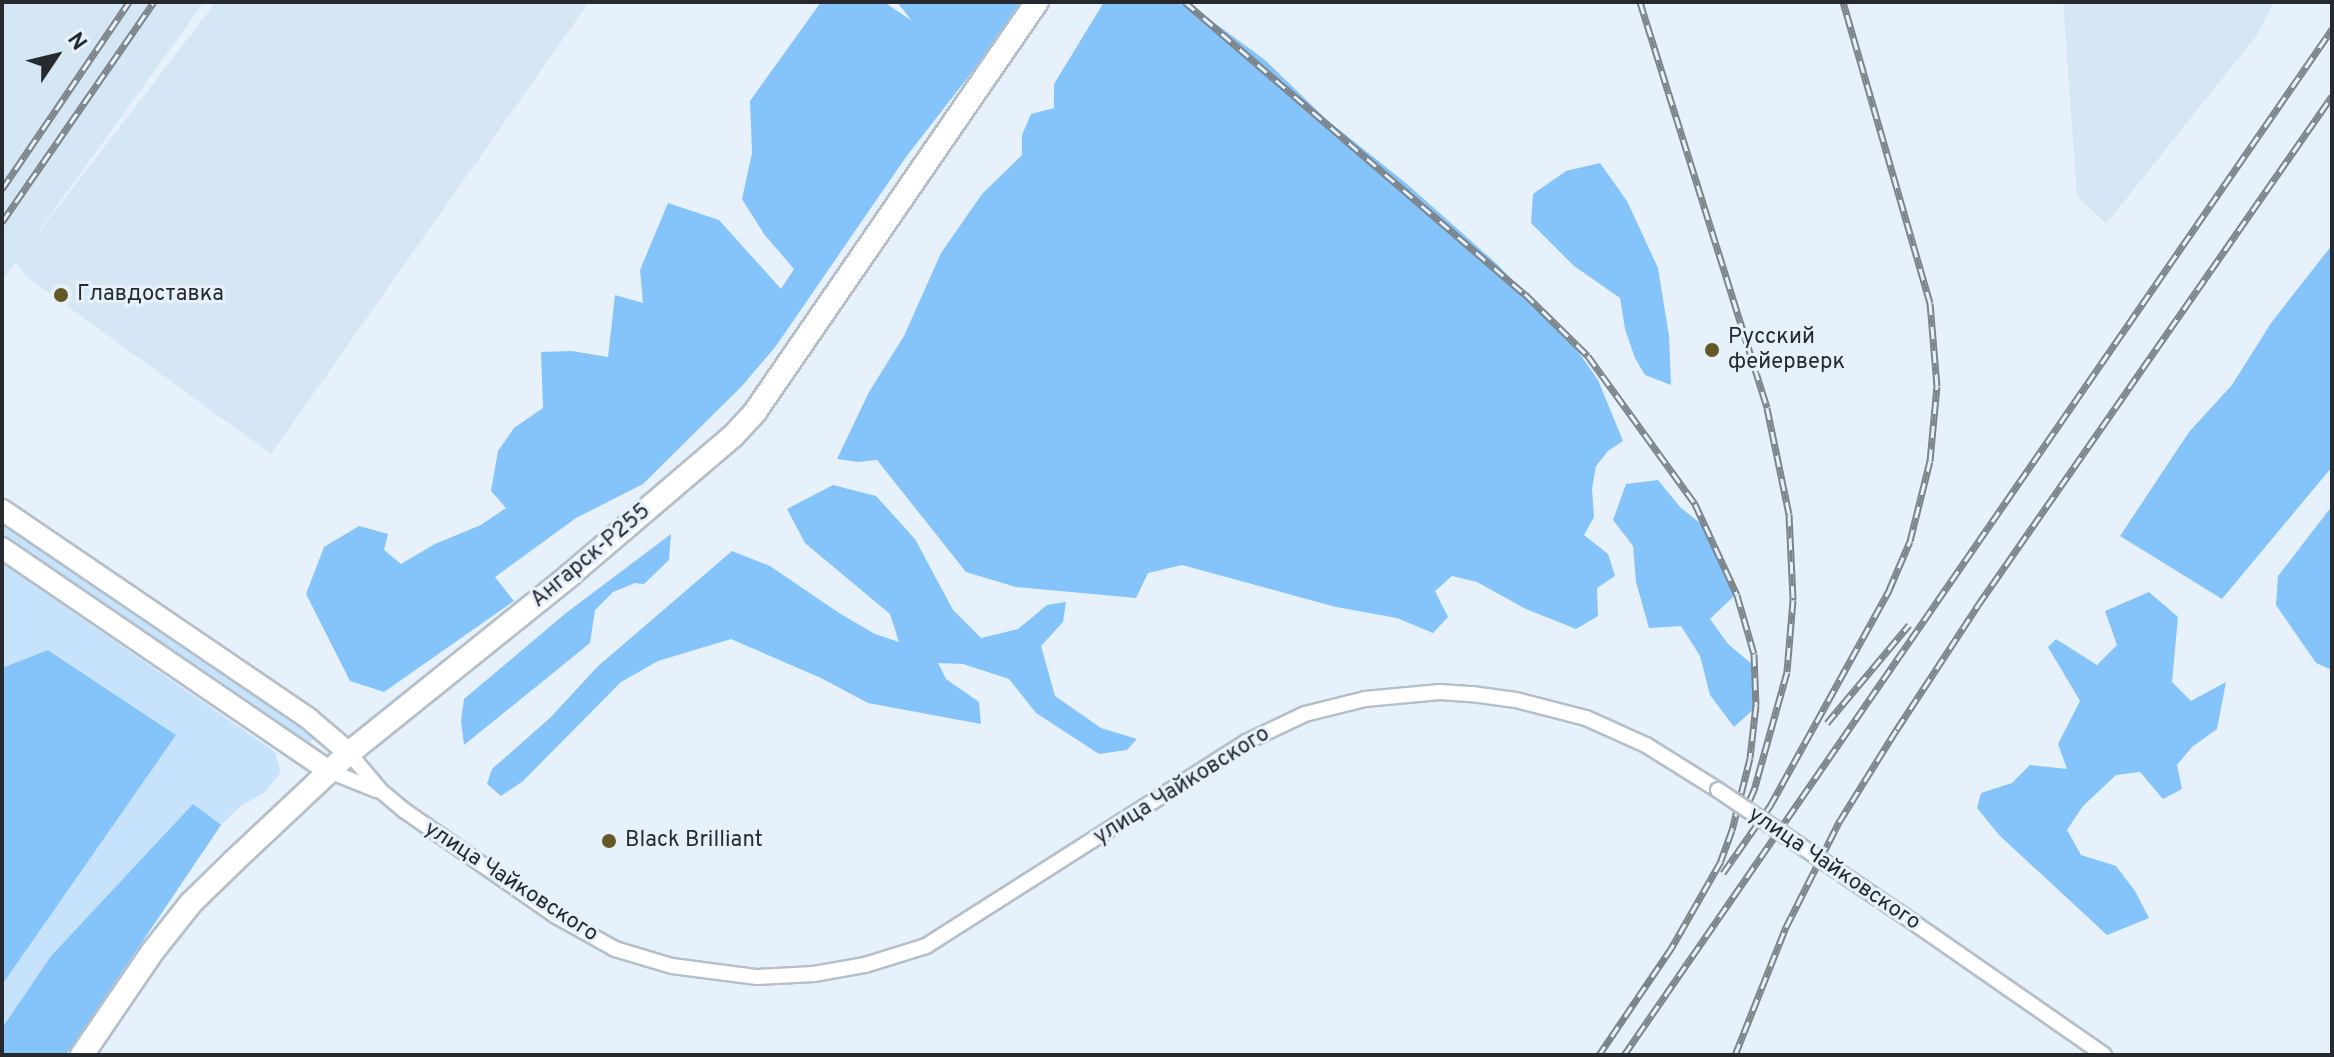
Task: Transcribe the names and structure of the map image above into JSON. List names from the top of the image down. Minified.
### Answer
{"streets":{"main road":["Ангарск-Р255","улица Чайковского"]},"crossings":[["Ангарск-Р255","улица Чайковского"]],"places":["Главдоставка","Русский фейерверк","Black Brilliant"],"north":"top right"}
